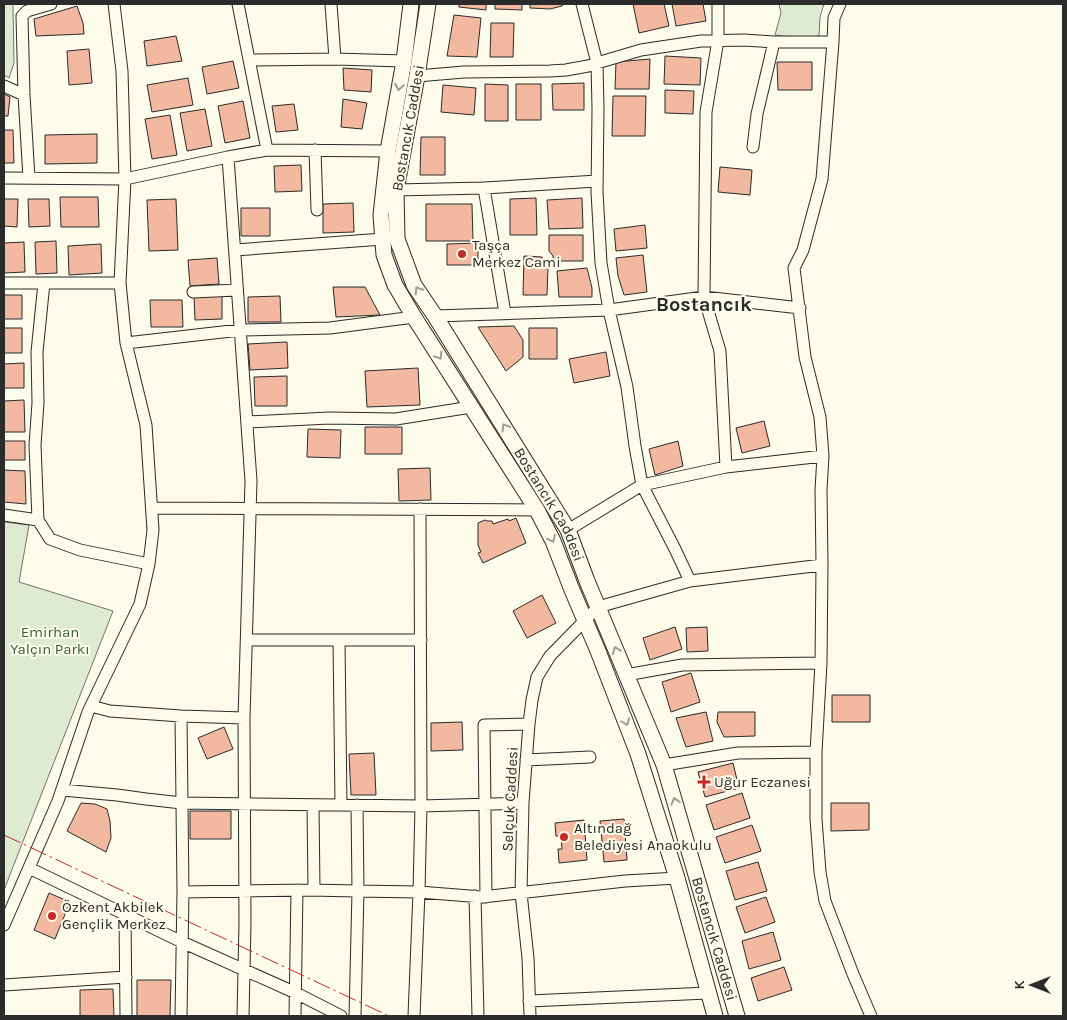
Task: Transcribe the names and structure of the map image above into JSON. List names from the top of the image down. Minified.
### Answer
{"streets":{"main road":["Bostancık Caddesi"],"street":["Selçuk Caddesi"]},"crossings":[["Bostancık Caddesi","Selçuk Caddesi"]],"districts":["Bostancık"],"parks":["Emirhan Yalçın Parkı"],"places":{"other":["Taşça Merkez Cami","Altındağ Belediyesi Anaokulu","Özkent Akbilek Gençlik Merkez"],"health":["Uğur Eczanesi"]},"north":"left"}
